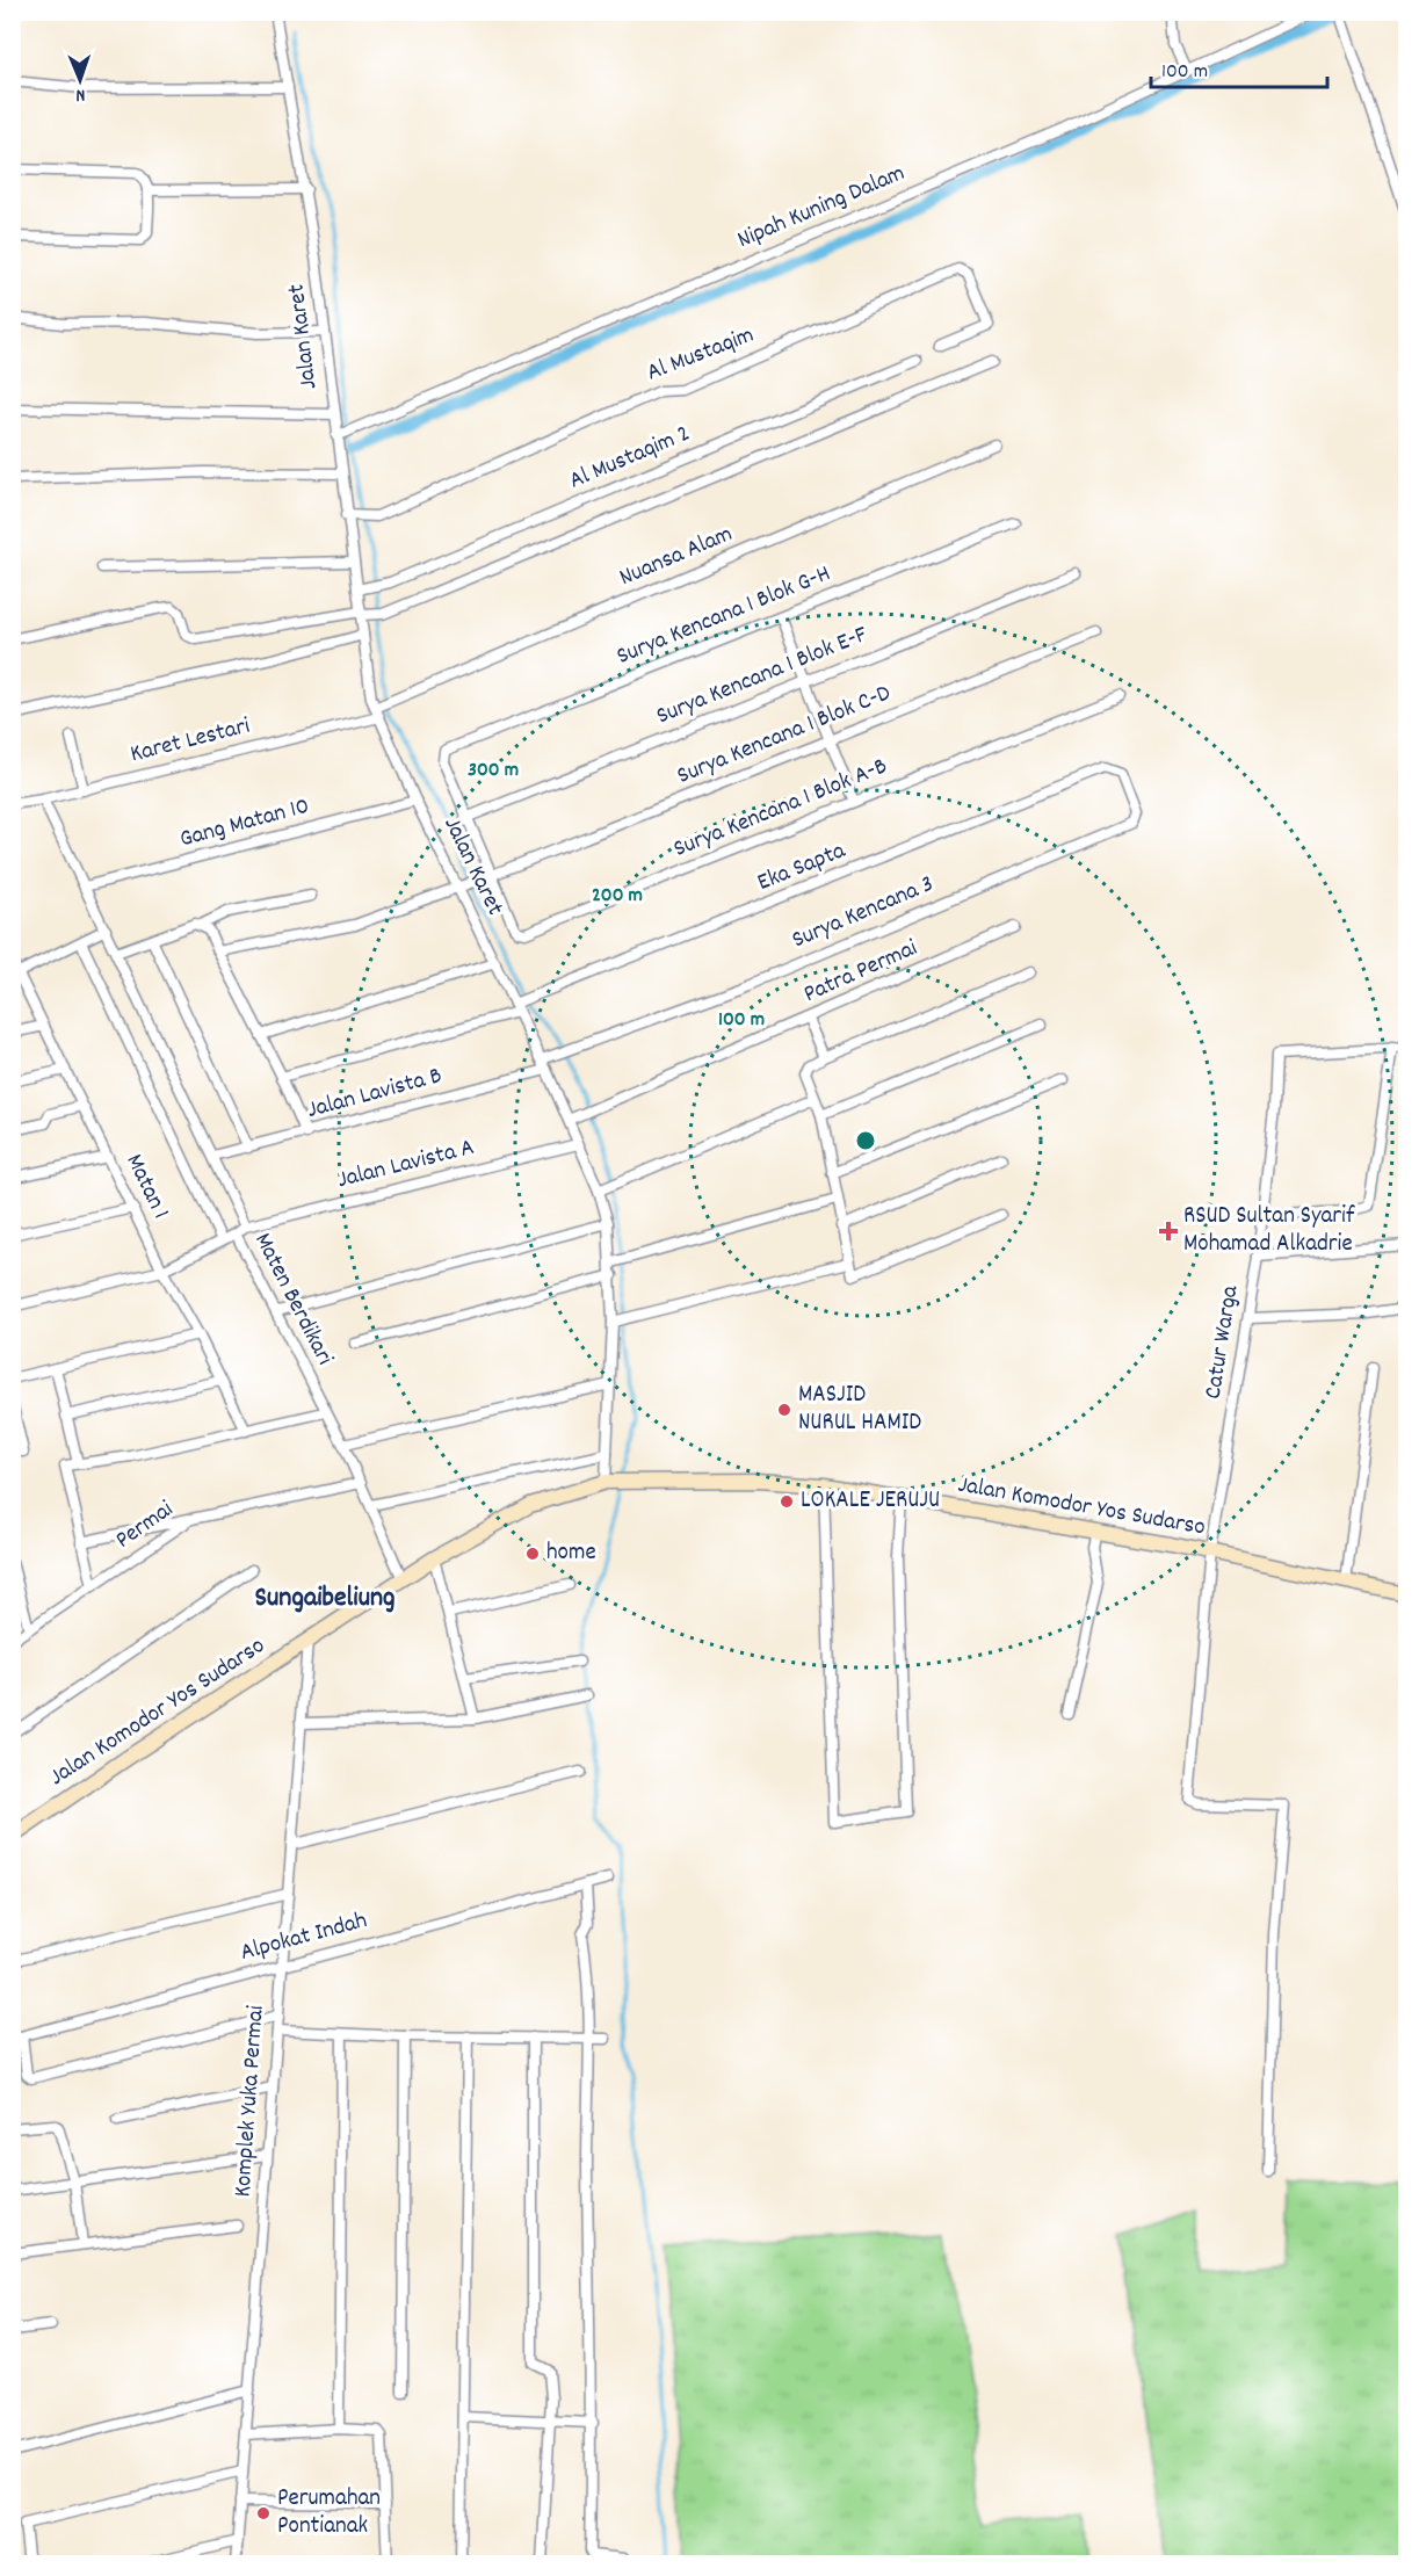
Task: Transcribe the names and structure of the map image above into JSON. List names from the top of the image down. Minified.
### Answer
{"streets":{"street":["Nipah Kuning Dalam","Jalan Karet","Al Mustaqim","Al Mustaqim 2","Nuansa Alam","Surya Kencana 1 Blok G-H","Surya Kencana 1 Blok E-F","Surya Kencana 1 Blok C-D","Karet Lestari","Surya Kencana 1 Blok A-B","Gang Matan 10","Eka Sapta","Surya Kencana 3","Patra Permai","Jalan Lavista B","Jalan Lavista A","Matan 1","Maten Berdikari","Catur Warga","Jalan Komodor Yos Sudarso","Permai","Alpokat Indah","Komplek Yuka Permai"]},"crossings":[["Nipah Kuning Dalam","Jalan Karet"],["Jalan Karet","Al Mustaqim"],["Jalan Karet","Al Mustaqim 2"],["Jalan Karet","Nuansa Alam"],["Jalan Karet","Surya Kencana 1 Blok C-D"],["Jalan Karet","Karet Lestari"],["Jalan Karet","Gang Matan 10"],["Jalan Karet","Eka Sapta"],["Jalan Karet","Surya Kencana 3"],["Jalan Karet","Patra Permai"],["Jalan Karet","Jalan Lavista B"],["Jalan Karet","Jalan Lavista A"],["Jalan Karet","Jalan Komodor Yos Sudarso"],["Nuansa Alam","Karet Lestari"],["Surya Kencana 1 Blok G-H","Surya Kencana 1 Blok A-B"],["Surya Kencana 1 Blok E-F","Surya Kencana 1 Blok A-B"],["Surya Kencana 1 Blok C-D","Surya Kencana 1 Blok A-B"],["Karet Lestari","Maten Berdikari"],["Gang Matan 10","Maten Berdikari"],["Eka Sapta","Surya Kencana 3"],["Jalan Lavista B","Maten Berdikari"],["Jalan Lavista A","Maten Berdikari"],["Maten Berdikari","Jalan Komodor Yos Sudarso"],["Maten Berdikari","Permai"],["Catur Warga","Jalan Komodor Yos Sudarso"],["Jalan Komodor Yos Sudarso","Komplek Yuka Permai"],["Alpokat Indah","Komplek Yuka Permai"]],"districts":["Sungaibeliung"],"places":{"health":["RSUD Sultan Syarif Mohamad Alkadrie"],"other":["MASJID NURUL HAMID","LOKALE JERUJU","home","Perumahan Pontianak"]},"scale_bar":"100 m","north":"bottom","rings":["300 m","200 m","100 m"]}
